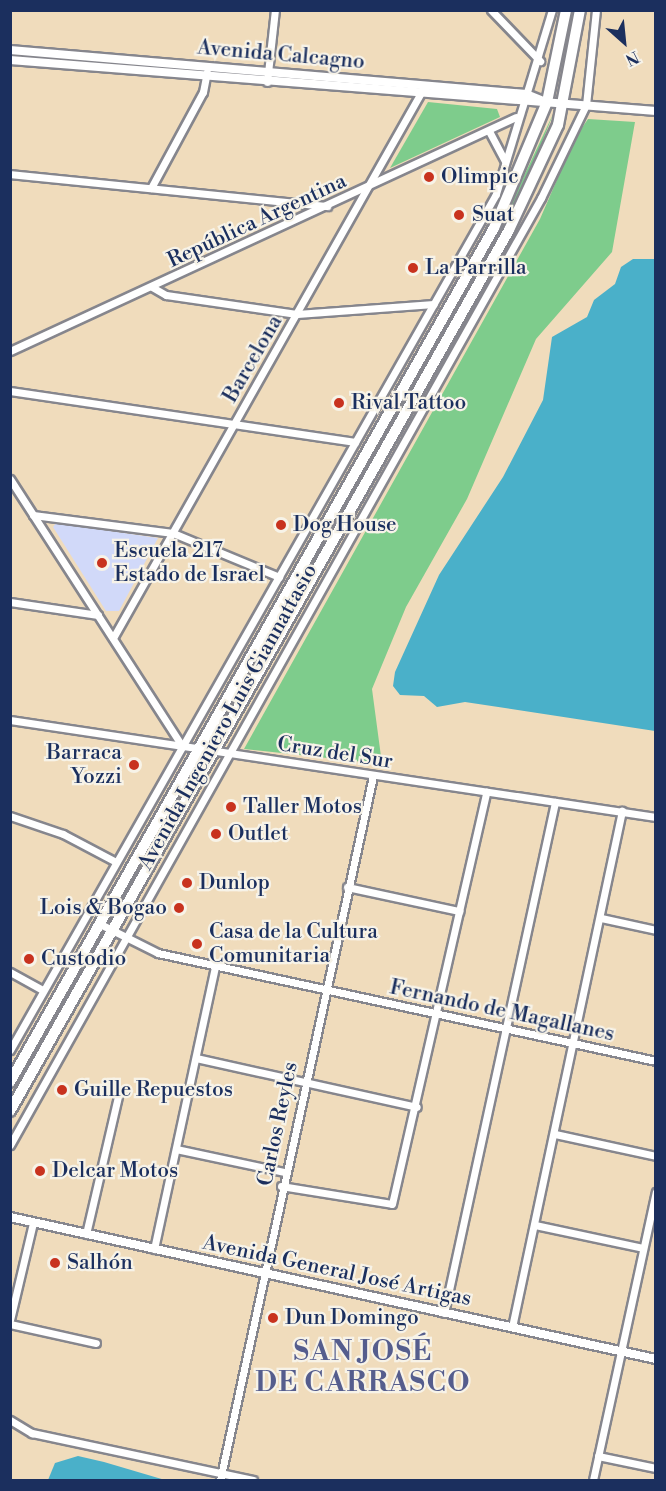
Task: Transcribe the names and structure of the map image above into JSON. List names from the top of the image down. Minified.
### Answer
{"streets":{"main road":["Avenida Ingeniero Luis Giannattasio"],"street":["Avenida Calcagno","República Argentina","Barcelona","Cruz del Sur","Fernando de Magallanes","Carlos Reyles","Avenida General José Artigas"]},"crossings":[["Avenida Calcagno","Barcelona"],["Avenida Calcagno","Avenida Ingeniero Luis Giannattasio"],["República Argentina","Barcelona"],["República Argentina","Avenida Ingeniero Luis Giannattasio"],["Avenida Ingeniero Luis Giannattasio","Cruz del Sur"],["Avenida Ingeniero Luis Giannattasio","Fernando de Magallanes"],["Cruz del Sur","Carlos Reyles"],["Fernando de Magallanes","Carlos Reyles"],["Carlos Reyles","Avenida General José Artigas"]],"districts":["SAN JOSÉ DE CARRASCO"],"places":["Olimpic","Suat","La Parrilla","Rival Tattoo","Dog House","Escuela 217 Estado de Israel","Barraca Yozzi","Taller Motos","Outlet","Dunlop","Lois & Bogao","Casa de la Cultura Comunitaria","Custodio","Guille Repuestos","Delcar Motos","Salhón","Dun Domingo"],"north":"bottom right"}
